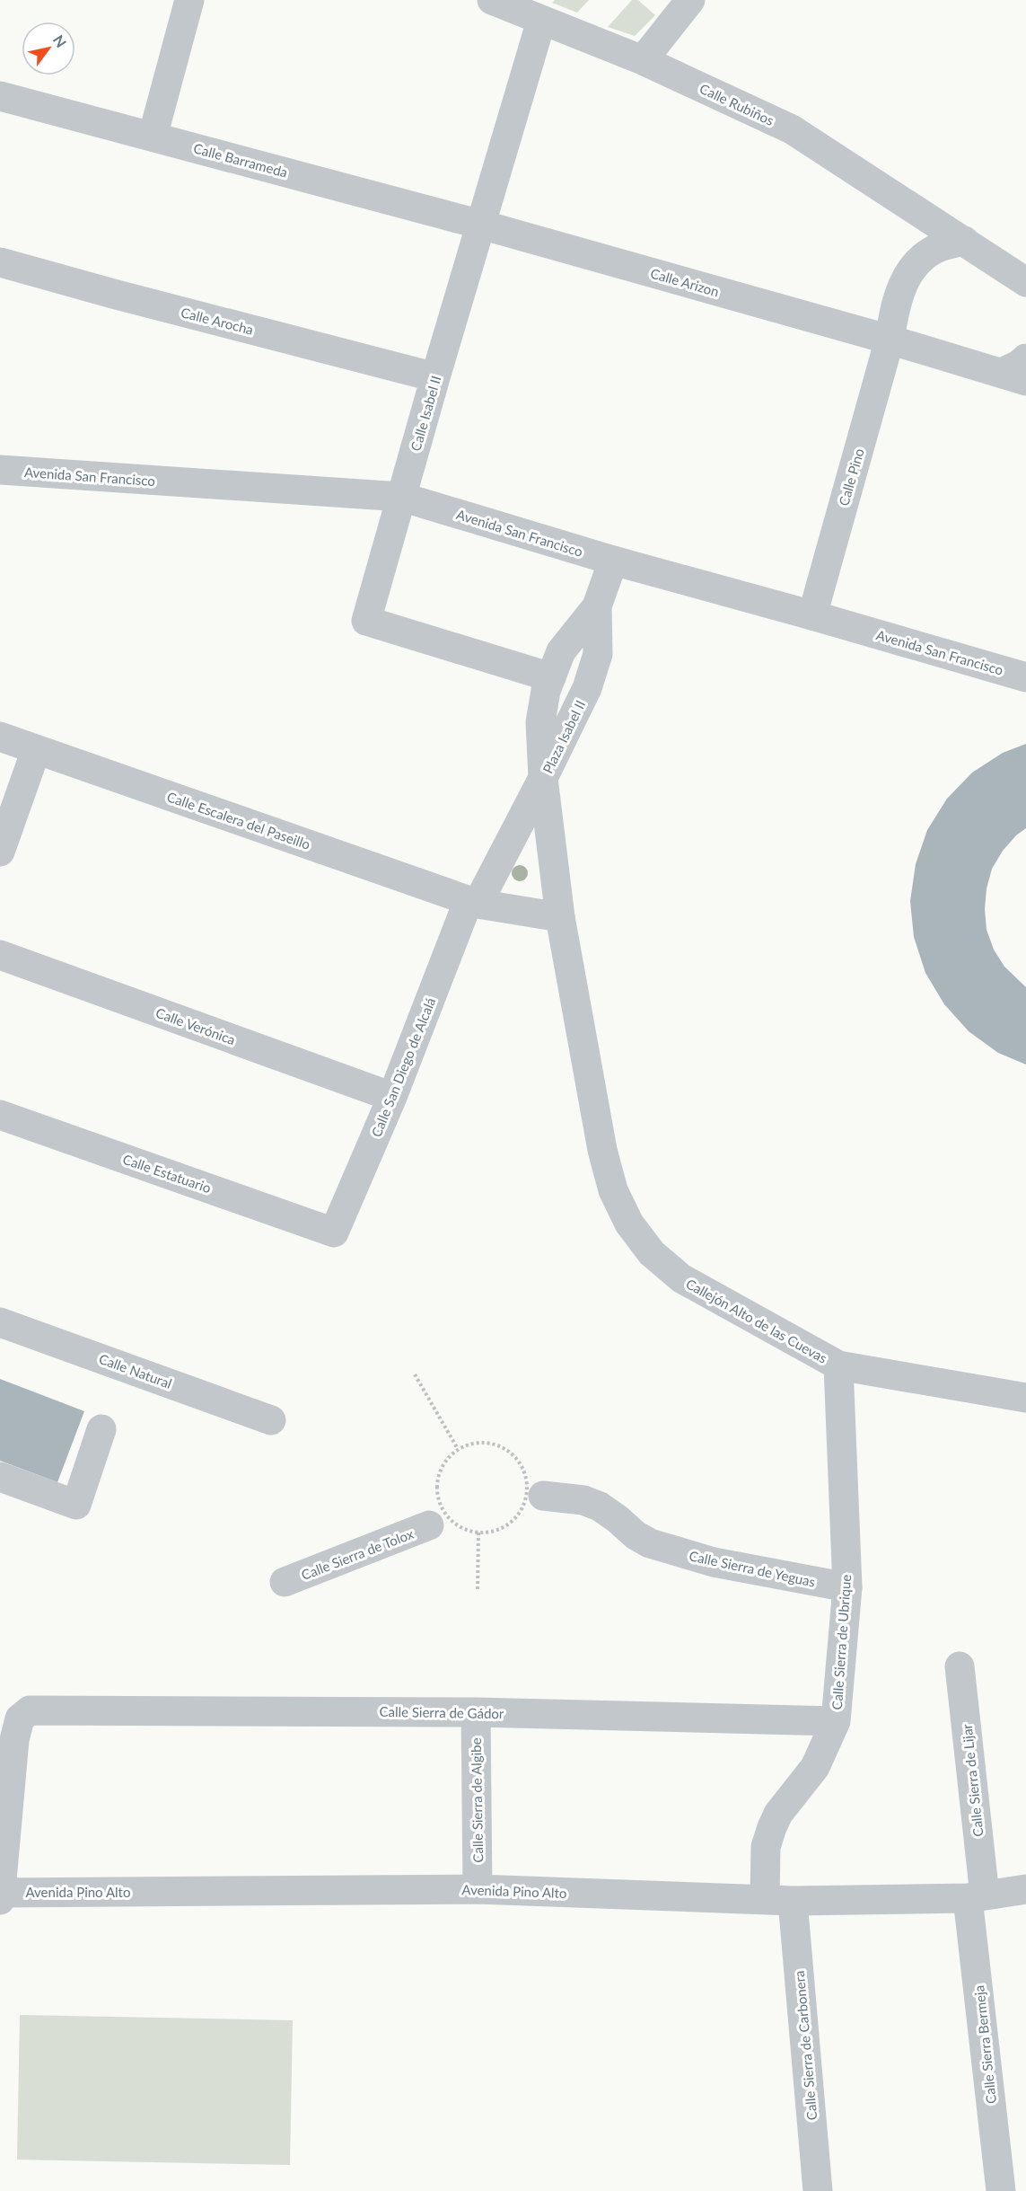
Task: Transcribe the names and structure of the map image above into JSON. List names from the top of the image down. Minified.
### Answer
{"streets":{"street":["Calle Rubiños","Calle Barrameda","Calle Arizon","Calle Arocha","Calle Isabel II","Avenida San Francisco","Calle Pino","Plaza Isabel II","Calle Escalera del Paseillo","Calle Verónica","Calle San Diego de Alcalá","Calle Estatuario","Callejón Alto de las Cuevas","Calle Natural","Calle Sierra de Tolox","Calle Sierra de Yeguas","Calle Sierra de Ubrique","Calle Sierra de Gádor","Calle Sierra de Lijar","Calle Sierra de Algibe","Avenida Pino Alto","Calle Sierra Bermeja","Calle Sierra de Carbonera"]},"crossings":[["Calle Rubiños","Calle Isabel II"],["Calle Rubiños","Calle Pino"],["Calle Barrameda","Calle Arizon"],["Calle Barrameda","Calle Isabel II"],["Calle Arizon","Calle Isabel II"],["Calle Arizon","Calle Pino"],["Calle Arocha","Calle Isabel II"],["Calle Isabel II","Avenida San Francisco"],["Calle Isabel II","Plaza Isabel II"],["Avenida San Francisco","Calle Pino"],["Avenida San Francisco","Plaza Isabel II"],["Plaza Isabel II","Callejón Alto de las Cuevas"],["Calle Escalera del Paseillo","Calle San Diego de Alcalá"],["Calle Verónica","Calle San Diego de Alcalá"],["Calle San Diego de Alcalá","Calle Estatuario"],["Callejón Alto de las Cuevas","Calle Sierra de Ubrique"],["Calle Sierra de Yeguas","Calle Sierra de Ubrique"],["Calle Sierra de Ubrique","Calle Sierra de Gádor"],["Calle Sierra de Ubrique","Avenida Pino Alto"],["Calle Sierra de Ubrique","Calle Sierra de Carbonera"],["Calle Sierra de Gádor","Calle Sierra de Algibe"],["Calle Sierra de Gádor","Avenida Pino Alto"],["Calle Sierra de Lijar","Avenida Pino Alto"],["Calle Sierra de Lijar","Calle Sierra Bermeja"],["Calle Sierra de Algibe","Avenida Pino Alto"],["Avenida Pino Alto","Calle Sierra Bermeja"],["Avenida Pino Alto","Calle Sierra de Carbonera"]],"north":"top right"}
